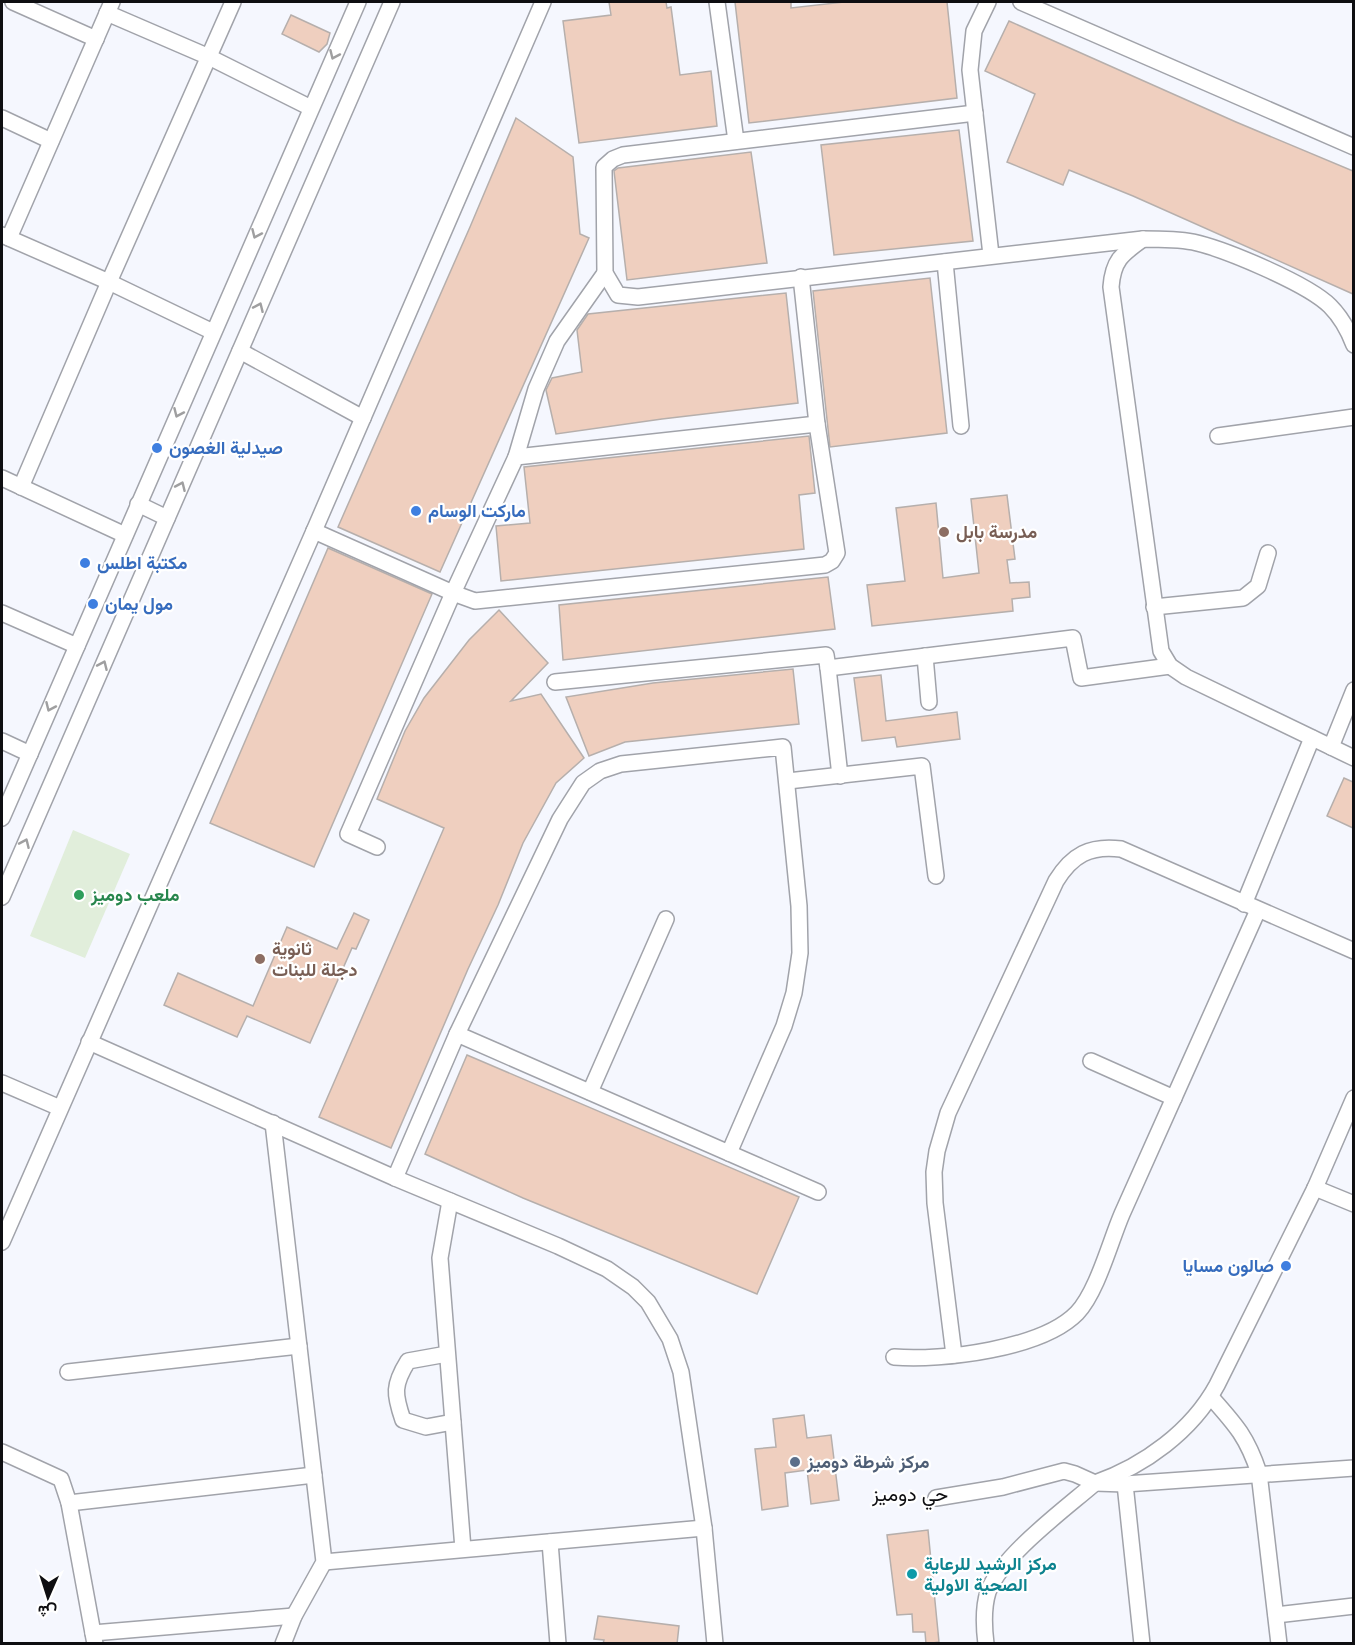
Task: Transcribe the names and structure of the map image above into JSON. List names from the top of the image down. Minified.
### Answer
{"districts":["حي دوميز"],"places":["صيدلية الغصون","ماركت الوسام","مدرسة بابل","مكتبة اطلس","مول يمان","ملعب دوميز","ثانوية دجلة للبنات","صالون مسايا","مركز شرطة دوميز","مركز الرشيد للرعاية الصحية الاولية"],"north":"bottom"}
